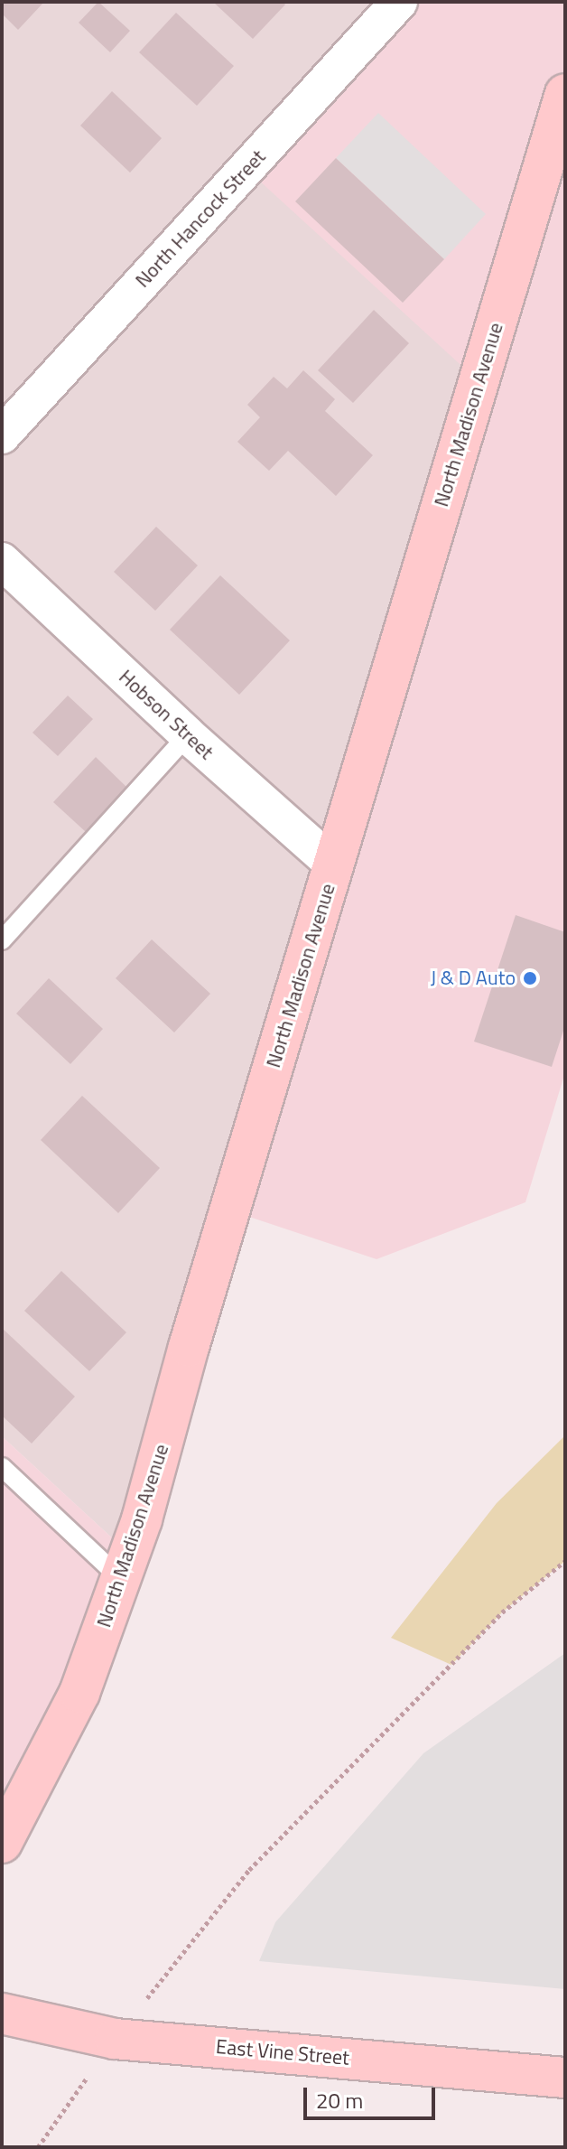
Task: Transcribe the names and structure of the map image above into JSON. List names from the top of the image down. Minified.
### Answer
{"streets":{"main road":["North Madison Avenue","East Vine Street"],"street":["North Hancock Street","Hobson Street"]},"crossings":[["North Madison Avenue","Hobson Street"]],"places":["J & D Auto"],"scale_bar":"20 m"}
